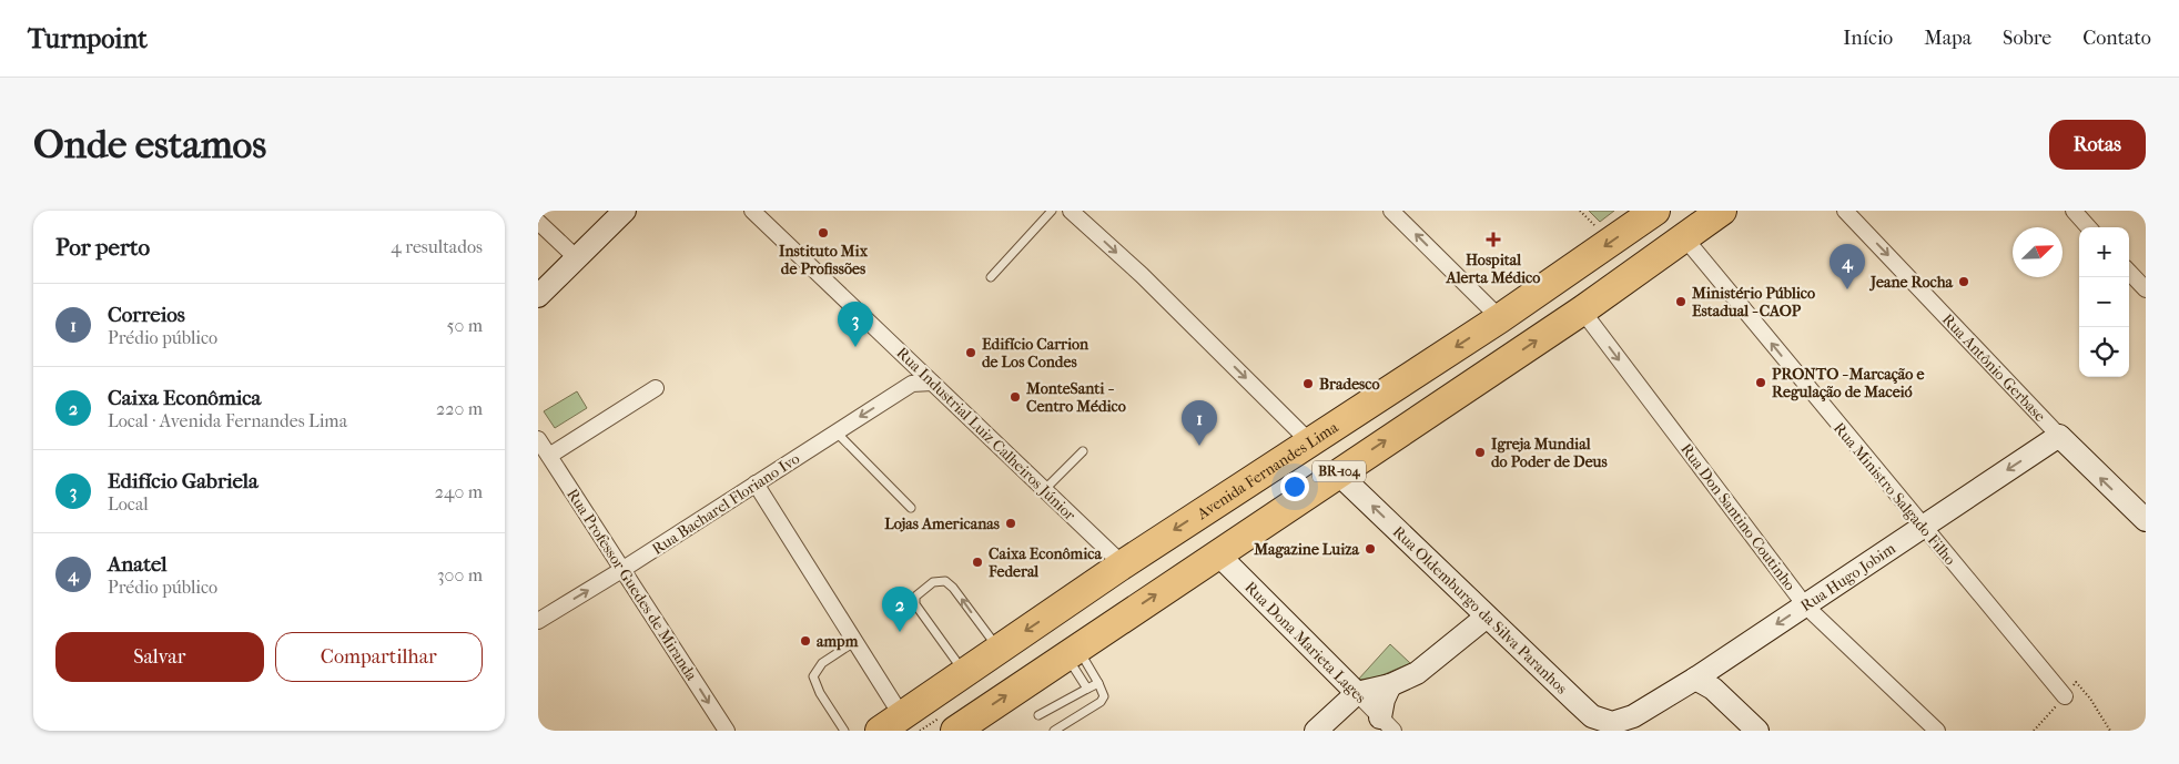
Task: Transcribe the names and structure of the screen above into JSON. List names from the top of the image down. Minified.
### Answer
{"streets":{"highway":["Avenida Fernandes Lima","BR-104"],"street":["Rua Antônio Gerbase","Rua Industrial Luiz Calheiros Júnior","Rua Ministro Salgado Filho","Rua Bacharel Floriano Ivo","Rua Don Santino Coutinho","Rua Hugo Jobim","Rua Professor Guedes de Miranda","Rua Oldemburgo da Silva Paranhos","Rua Dona Marieta Lages"]},"crossings":[["Rua Antônio Gerbase","Rua Hugo Jobim"],["Rua Industrial Luiz Calheiros Júnior","Avenida Fernandes Lima"],["Rua Industrial Luiz Calheiros Júnior","Rua Bacharel Floriano Ivo"],["BR-104","Rua Ministro Salgado Filho"],["BR-104","Rua Don Santino Coutinho"],["BR-104","Rua Oldemburgo da Silva Paranhos"],["BR-104","Rua Dona Marieta Lages"],["Rua Ministro Salgado Filho","Rua Hugo Jobim"],["Rua Bacharel Floriano Ivo","Rua Professor Guedes de Miranda"],["Rua Don Santino Coutinho","Rua Hugo Jobim"],["Rua Hugo Jobim","Rua Oldemburgo da Silva Paranhos"]],"one_way":["Rua Ministro Salgado Filho","Rua Don Santino Coutinho","Rua Hugo Jobim","Rua Professor Guedes de Miranda","Rua Oldemburgo da Silva Paranhos"],"places":{"other":["Instituto Mix de Profissões","Jeane Rocha","Ministério Público Estadual - CAOP","Edifício Carrion de Los Condes","PRONTO - Marcação e Regulação de Maceió","Bradesco","MonteSanti - Centro Médico","Igreja Mundial do Poder de Deus","Lojas Americanas","Magazine Luiza","Caixa Econômica Federal","ampm"],"health":["Hospital Alerta Médico"]},"north":"top right","page":{"header":"Turnpoint","nav":["Início","Mapa","Sobre","Contato"],"buttons":["Rotas",["Salvar","Compartilhar"]],"title":"Onde estamos","heading":["Por perto","4 resultados"],"map_buttons":["+","−"],"pins":["4","3","1","2"],"list":[{"mark":"1","name":"Correios","note":"Prédio público","value":"50 m"},{"mark":"2","name":"Caixa Econômica","note":"Local · Avenida Fernandes Lima","value":"220 m"},{"mark":"3","name":"Edifício Gabriela","note":"Local","value":"240 m"},{"mark":"4","name":"Anatel","note":"Prédio público","value":"300 m"}]}}
